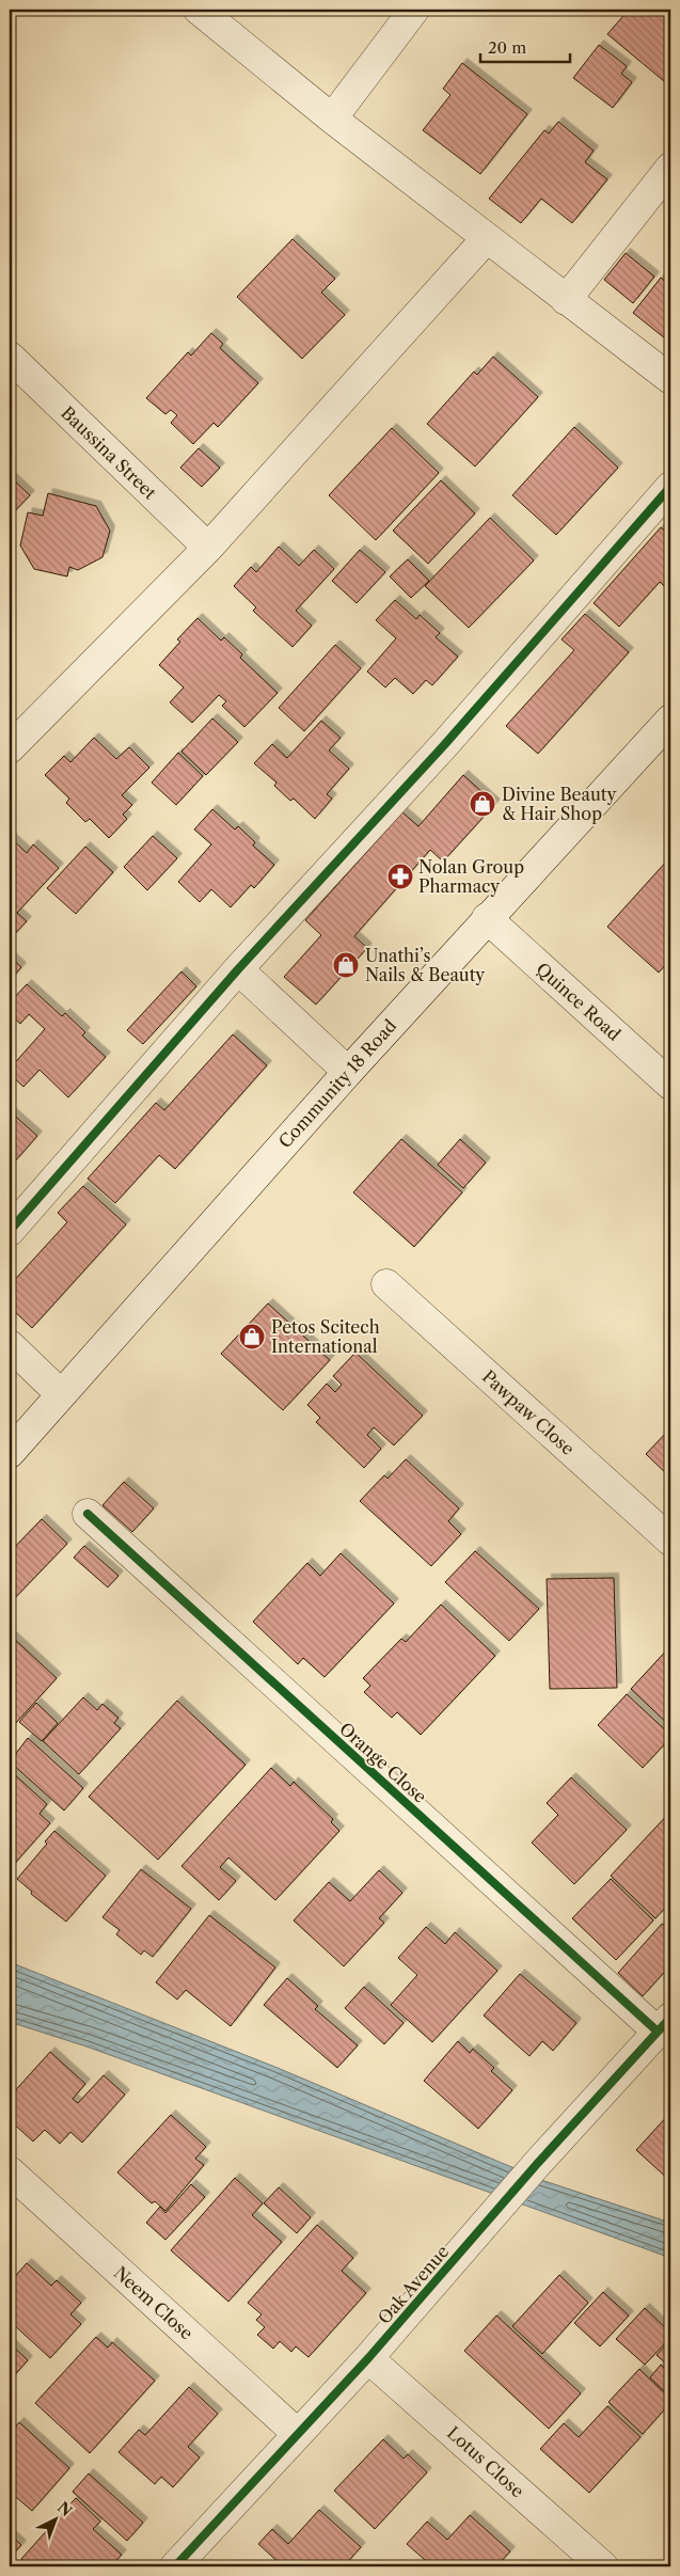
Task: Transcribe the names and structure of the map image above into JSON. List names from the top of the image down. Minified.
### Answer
{"streets":{"street":["Baussina Street","Quince Road","Community 18 Road","Pawpaw Close","Orange Close","Oak Avenue","Neem Close","Lotus Close"]},"crossings":[["Quince Road","Community 18 Road"],["Orange Close","Oak Avenue"],["Oak Avenue","Neem Close"],["Oak Avenue","Lotus Close"]],"places":{"shop":["Divine Beauty & Hair Shop","Unathi’s Nails & Beauty","Petos Scitech International"],"pharmacy":["Nolan Group Pharmacy"]},"scale_bar":"20 m","north":"top right"}
